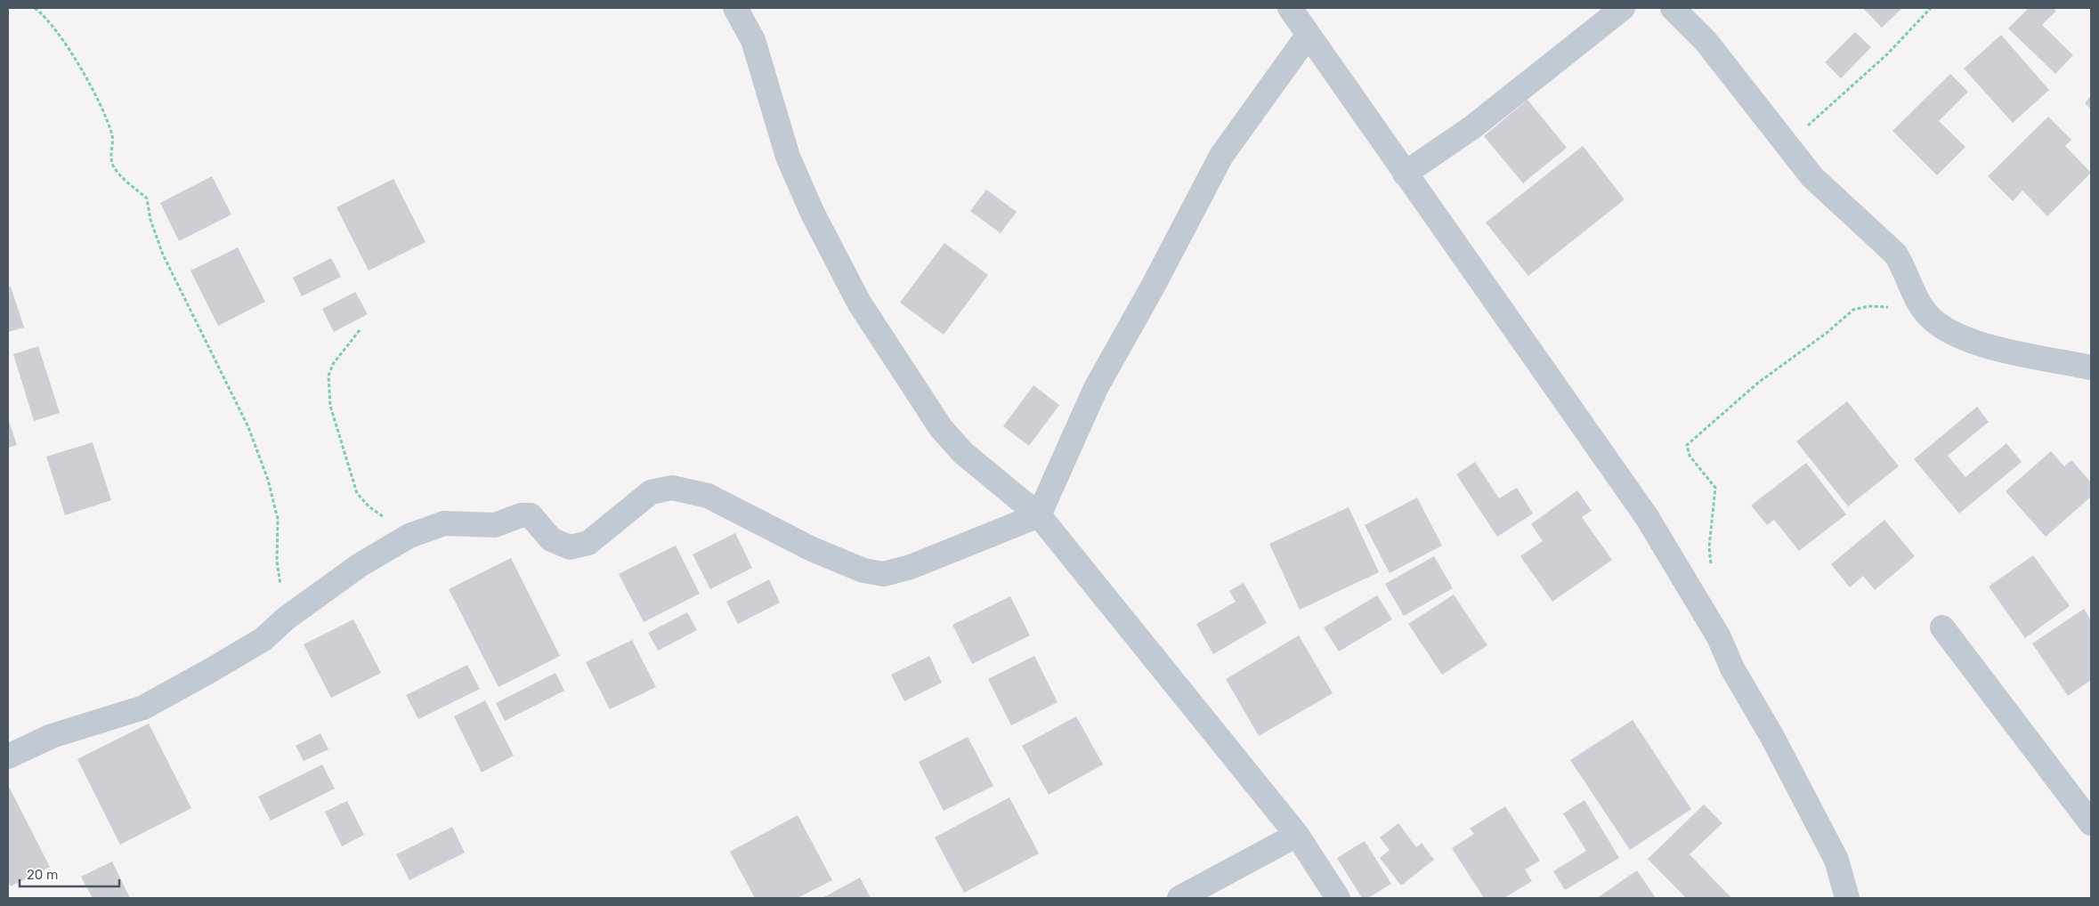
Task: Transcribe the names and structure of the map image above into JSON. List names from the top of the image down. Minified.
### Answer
{"scale_bar":"20 m"}
